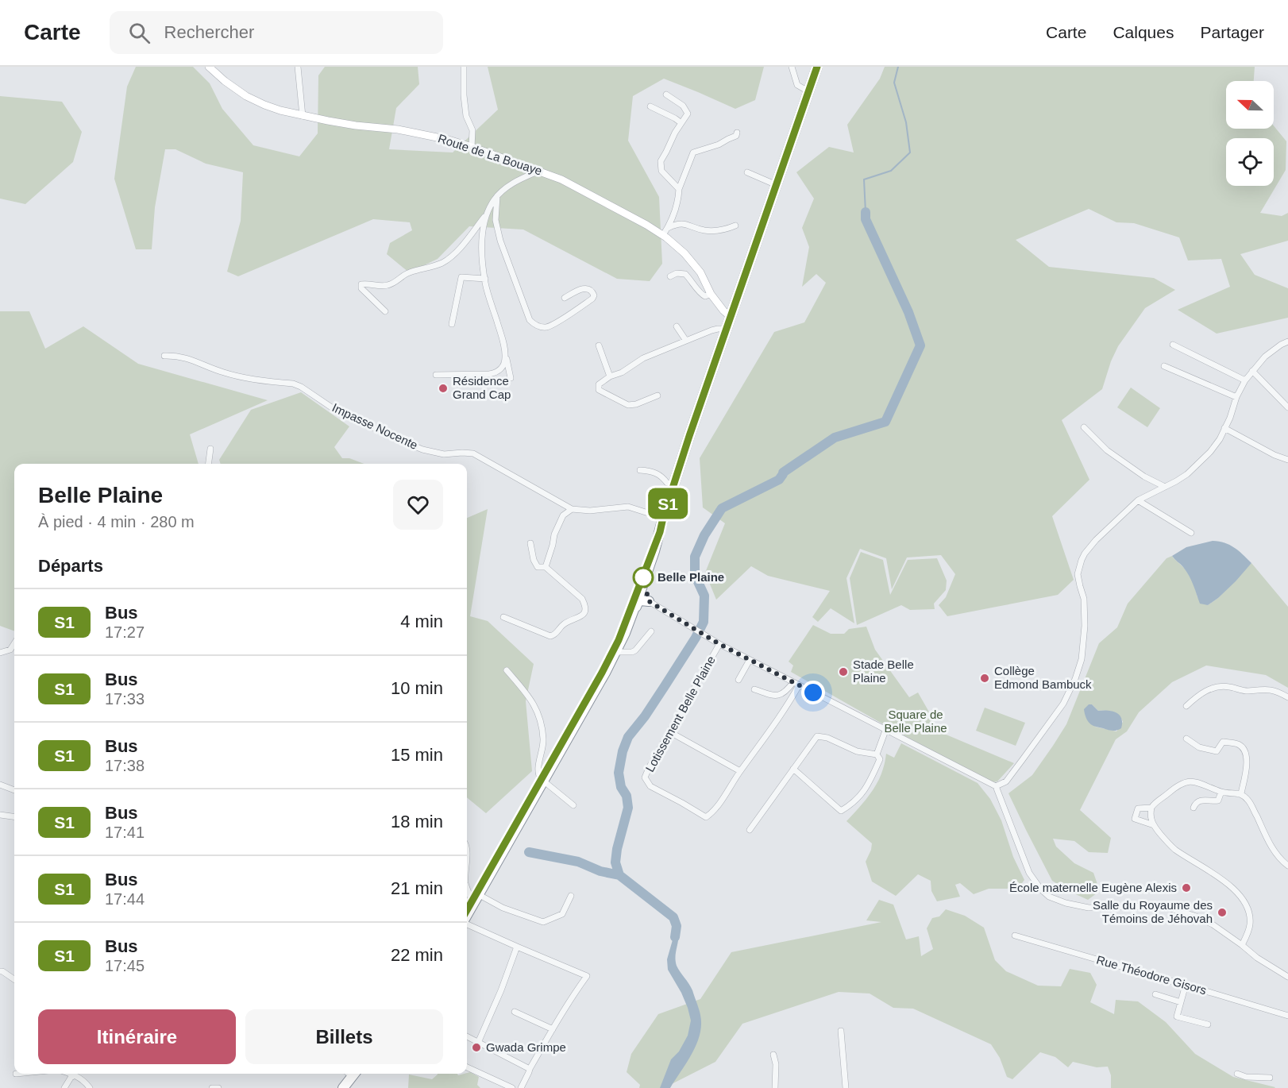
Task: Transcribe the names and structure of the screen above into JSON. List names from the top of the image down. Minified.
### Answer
{"streets":{"main road":["Route de La Bouaye"],"street":["Impasse Nocente","Lotissement Belle Plaine","Rue Théodore Gisors"]},"parks":["Square de Belle Plaine"],"places":["Résidence Grand Cap","Belle Plaine","Stade Belle Plaine","Collège Edmond Bambuck","École maternelle Eugène Alexis","Salle du Royaume des Témoins de Jéhovah","Gwada Grimpe"],"lines":["bus line S1"],"north":"left","page":{"header":"Carte","search":"Rechercher","nav":["Carte","Calques","Partager"],"on_map":"S1","heading":[["Belle Plaine","À pied · 4 min · 280 m"],"Départs"],"list":[{"mark":"S1","name":"Bus","note":"17:27","value":"4 min"},{"mark":"S1","name":"Bus","note":"17:33","value":"10 min"},{"mark":"S1","name":"Bus","note":"17:38","value":"15 min"},{"mark":"S1","name":"Bus","note":"17:41","value":"18 min"},{"mark":"S1","name":"Bus","note":"17:44","value":"21 min"},{"mark":"S1","name":"Bus","note":"17:45","value":"22 min"}],"buttons":["Itinéraire","Billets"]}}
